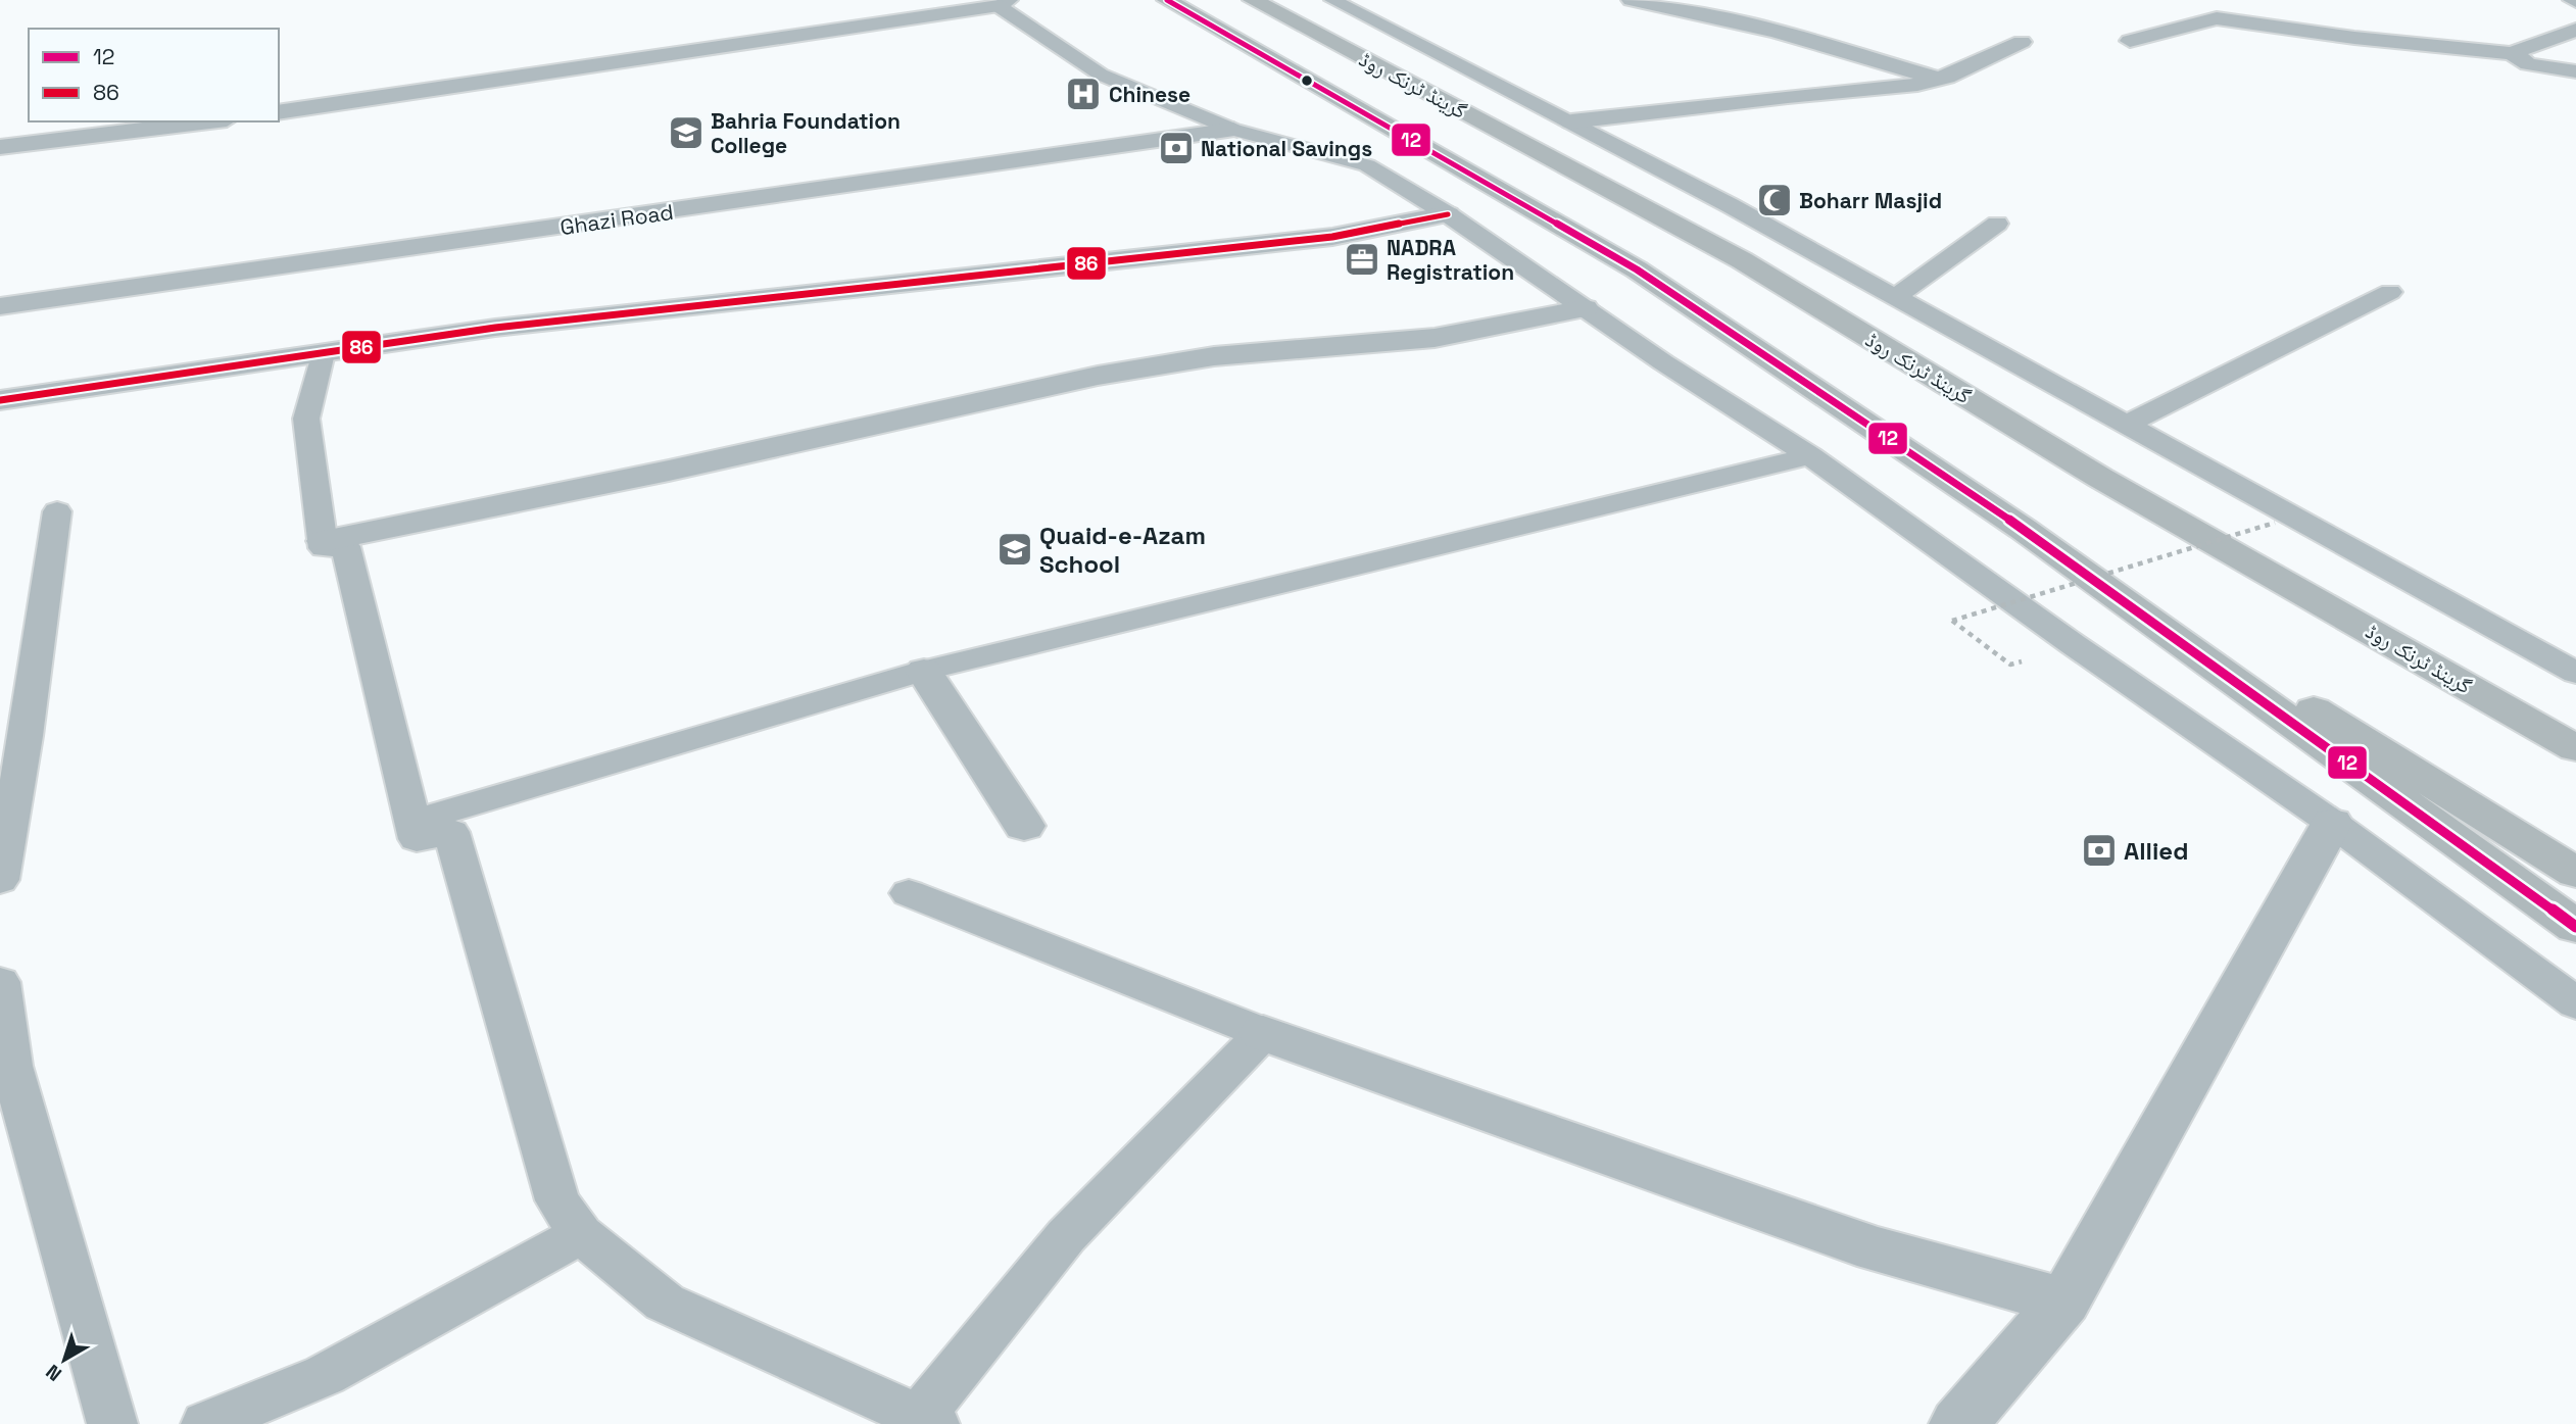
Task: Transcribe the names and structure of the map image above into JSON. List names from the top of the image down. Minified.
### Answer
{"streets":{"highway":["گرینڈ ٹرنک روڈ"],"street":["Ghazi Road"]},"places":{"hospital":["Chinese"],"school or university":["Bahria Foundation College","Quaid-e-Azam School"],"bank":["National Savings","Allied"],"mosque":["Boharr Masjid"],"office":["NADRA Registration"]},"lines":["transit line 12","transit line 86"],"legend":["12","86"],"north":"bottom left"}
